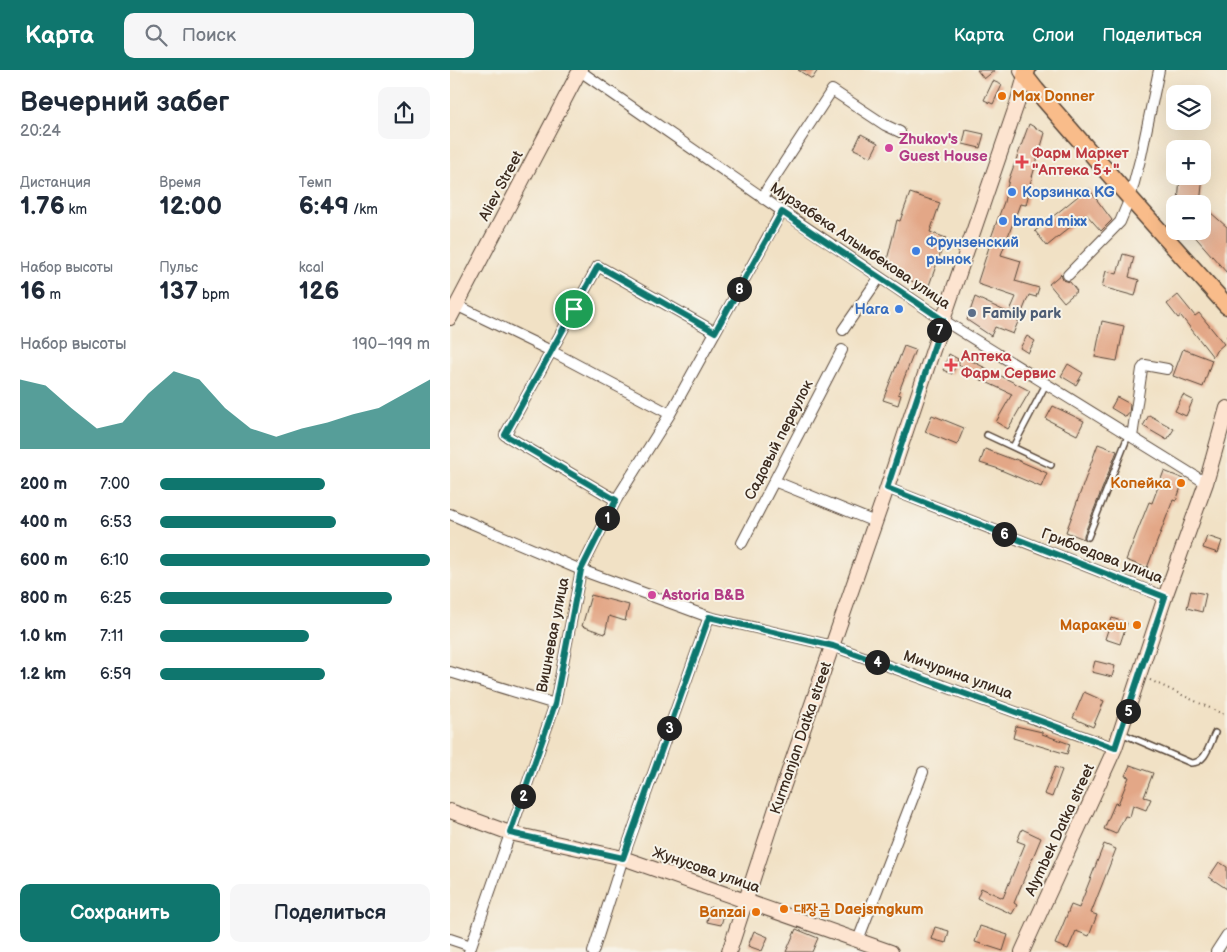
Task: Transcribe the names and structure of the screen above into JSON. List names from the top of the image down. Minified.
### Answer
{"streets":{"main road":["Aliev Street","Kurmanjan Datka street","Alymbek Datka street","Жунусова улица"],"street":["Мурзабека Алымбекова улица","Садовый переулок","Грибоедова улица","Вишневая улица","Мичурина улица"]},"crossings":[["Aliev Street","Мурзабека Алымбекова улица"],["Мурзабека Алымбекова улица","Вишневая улица"],["Мурзабека Алымбекова улица","Kurmanjan Datka street"],["Мурзабека Алымбекова улица","Alymbek Datka street"],["Грибоедова улица","Kurmanjan Datka street"],["Грибоедова улица","Alymbek Datka street"],["Вишневая улица","Мичурина улица"],["Вишневая улица","Жунусова улица"],["Мичурина улица","Kurmanjan Datka street"],["Мичурина улица","Alymbek Datka street"],["Kurmanjan Datka street","Жунусова улица"]],"places":{"other":["Max Donner","Zhukov's Guest House","Корзинка KG","brand mixx","Фрунзенский рынок","Нага","Family park","Копейка","Astoria B&B","Маракеш","대장금 Daejsmgkum","Banzai"],"health":["Фарм Маркет \"Аптека 5+\"","Аптека Фарм Сервис"]},"page":{"header":"Карта","search":"Поиск","nav":["Карта","Слои","Поделиться"],"heading":["Вечерний забег","20:24"],"map_buttons":["+","−"],"stats":[["Дистанция","1.76 km"],["Время","12:00"],["Темп","6:49 /km"],["Набор высоты","16 m"],["Пульс","137 bpm"],["kcal","126"]],"pins":["8","7","1","6","4","5","3","2"],"chart":["Набор высоты","190–199 m"],"list":[{"name":"200 m","note":"7:00"},{"name":"400 m","note":"6:53"},{"name":"600 m","note":"6:10"},{"name":"800 m","note":"6:25"},{"name":"1.0 km","note":"7:11"},{"name":"1.2 km","note":"6:59"}],"buttons":["Сохранить","Поделиться"]}}
